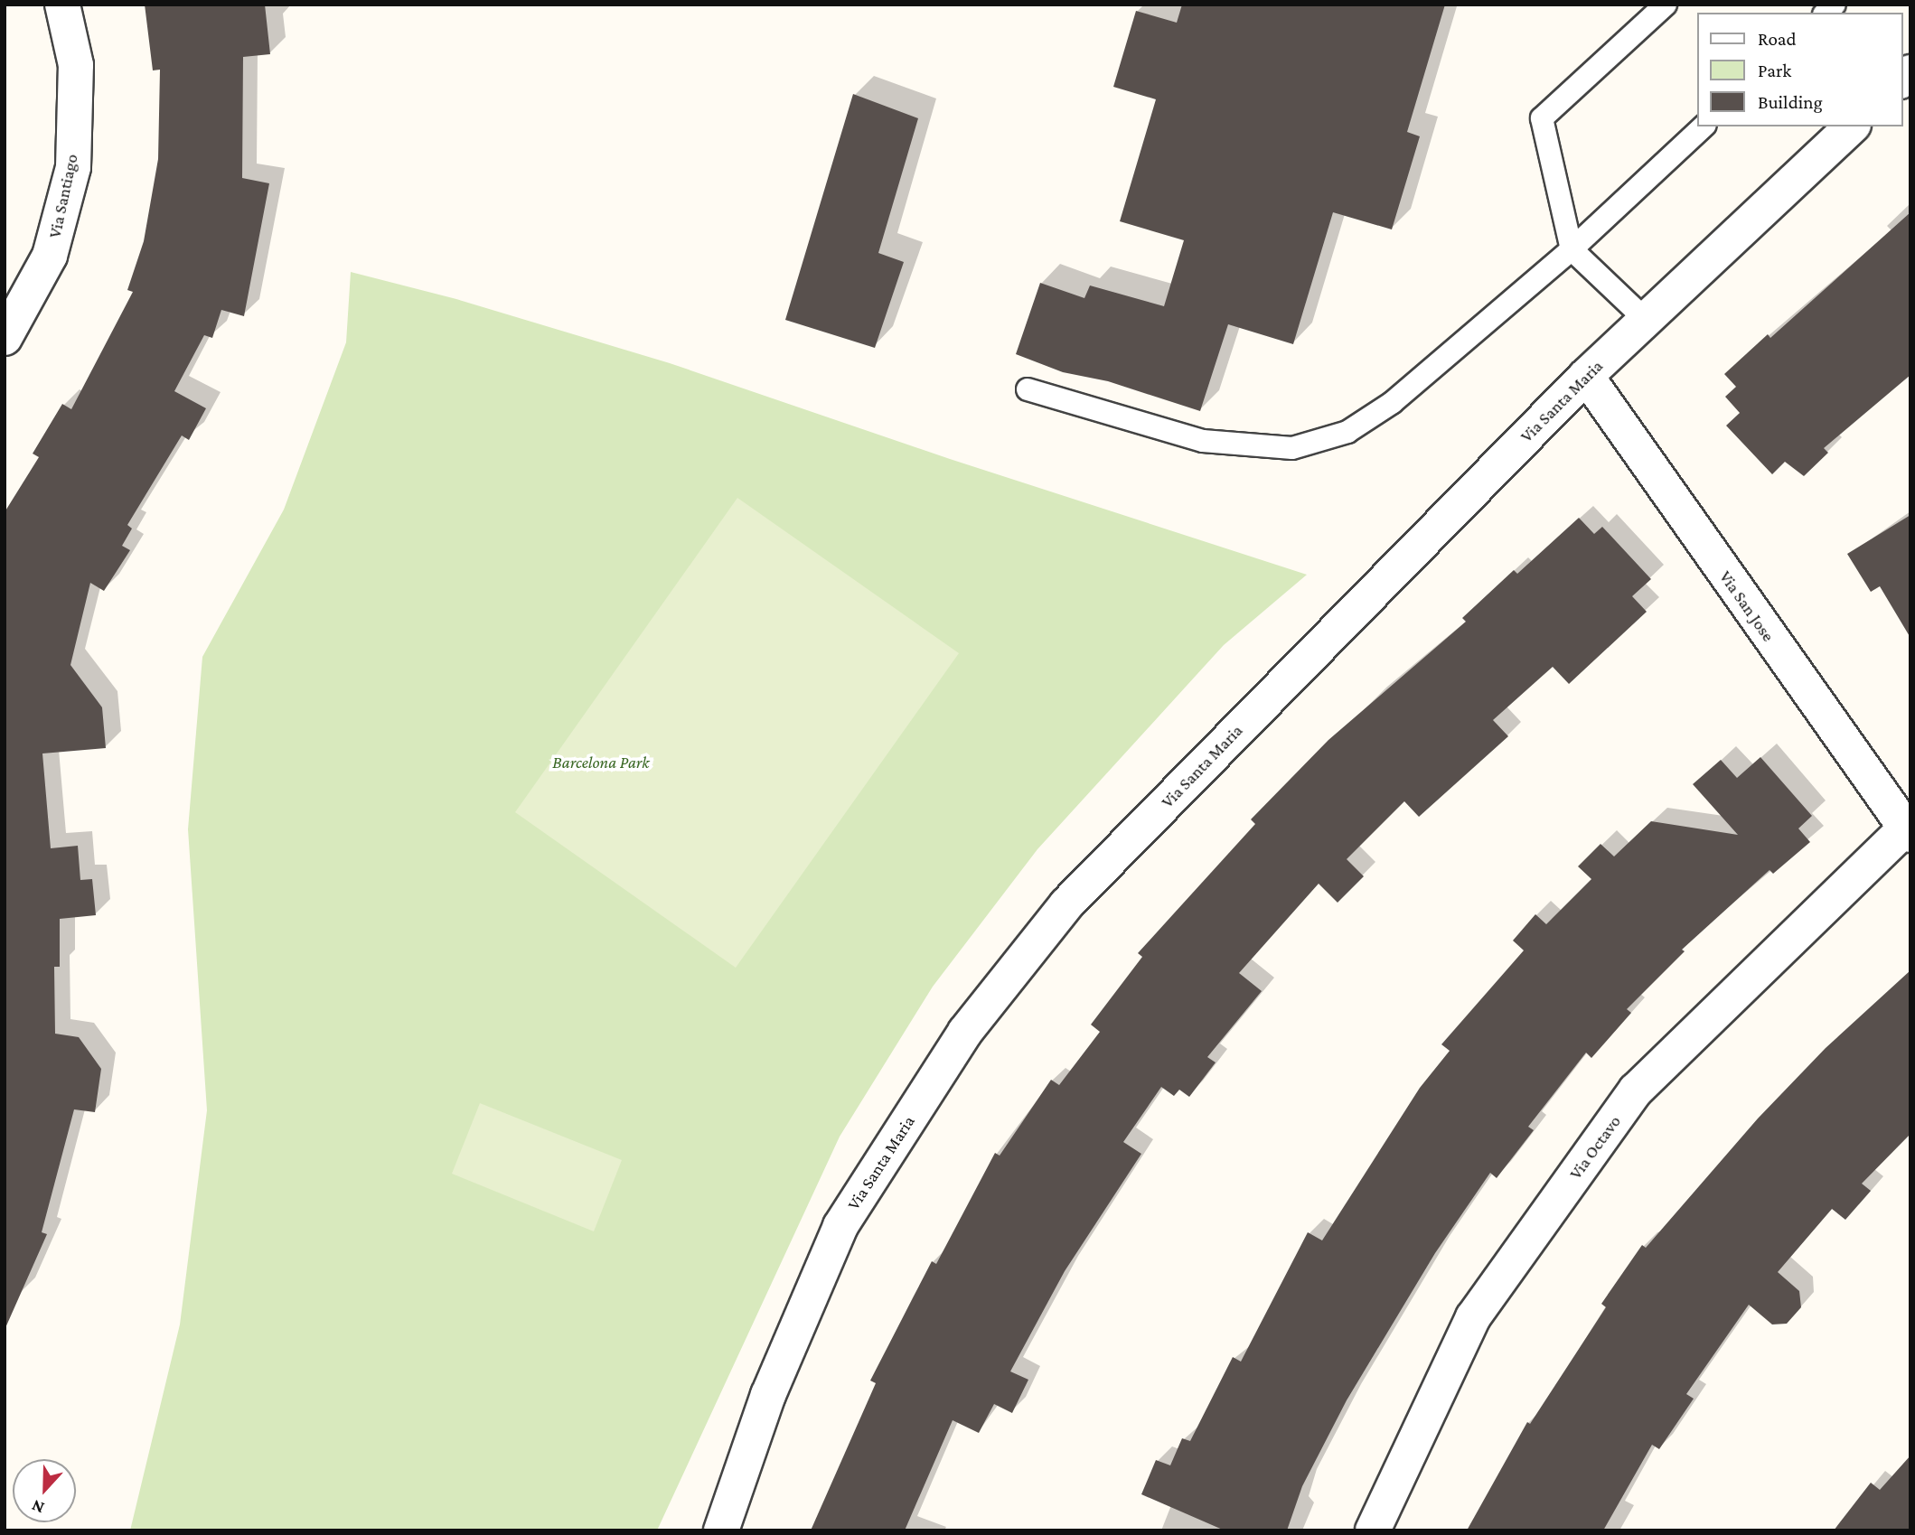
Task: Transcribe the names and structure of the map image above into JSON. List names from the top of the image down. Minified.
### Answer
{"streets":{"street":["Via Santiago","Via Santa Maria","Via San Jose","Via Octavo"]},"crossings":[["Via Santa Maria","Via San Jose"],["Via San Jose","Via Octavo"]],"parks":["Barcelona Park"],"legend":["Road","Park","Building"],"north":"bottom"}
